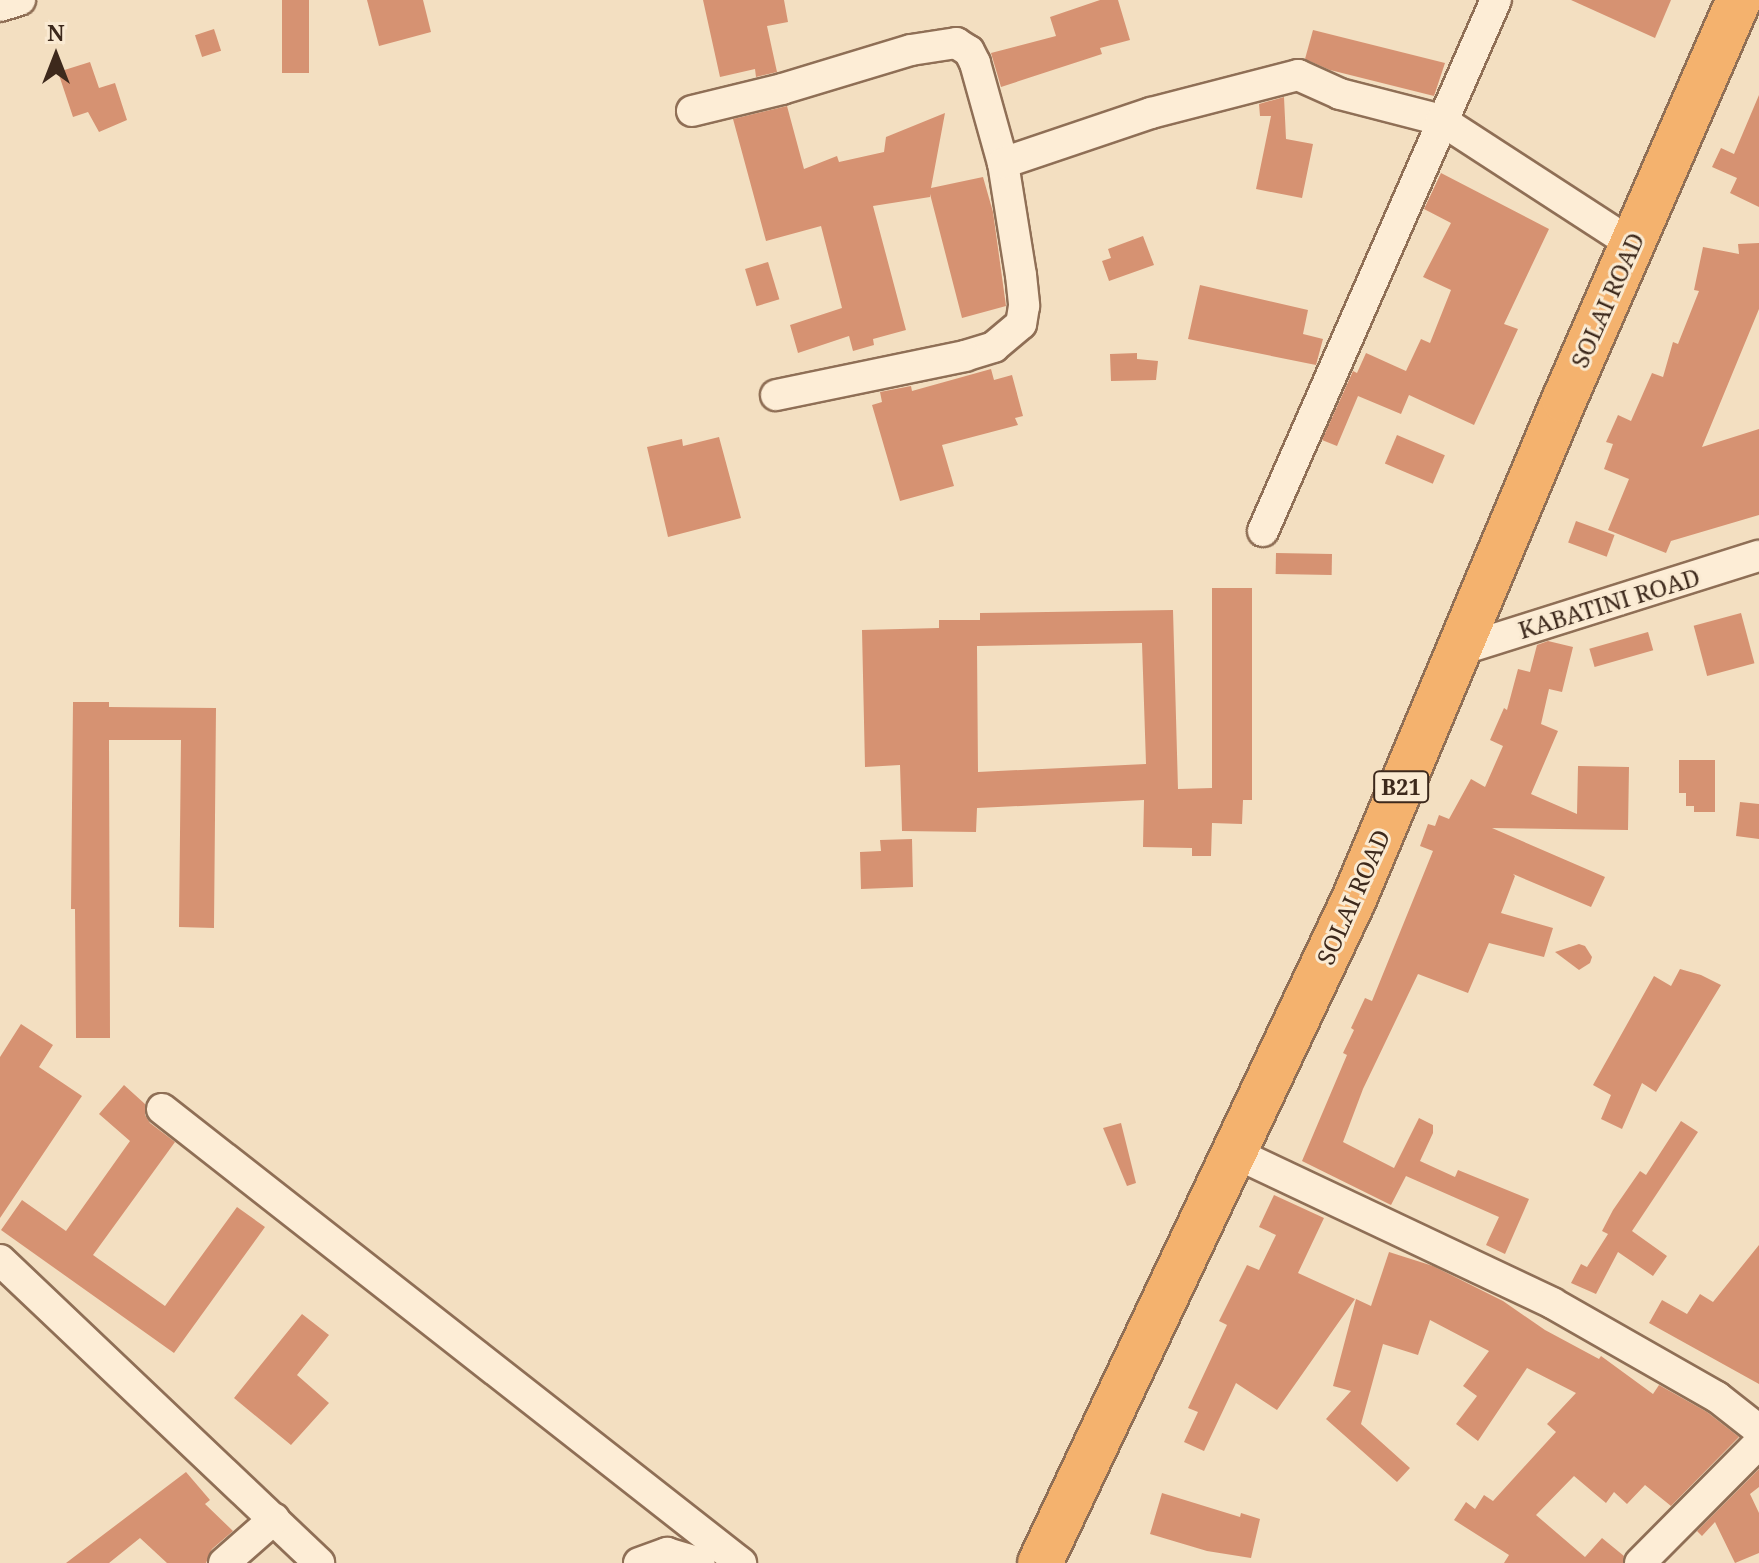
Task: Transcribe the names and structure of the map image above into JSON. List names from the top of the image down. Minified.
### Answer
{"streets":{"highway":["SOLAI ROAD","B21"],"street":["KABATINI ROAD"]},"crossings":[["SOLAI ROAD","KABATINI ROAD"]],"north":"top"}
